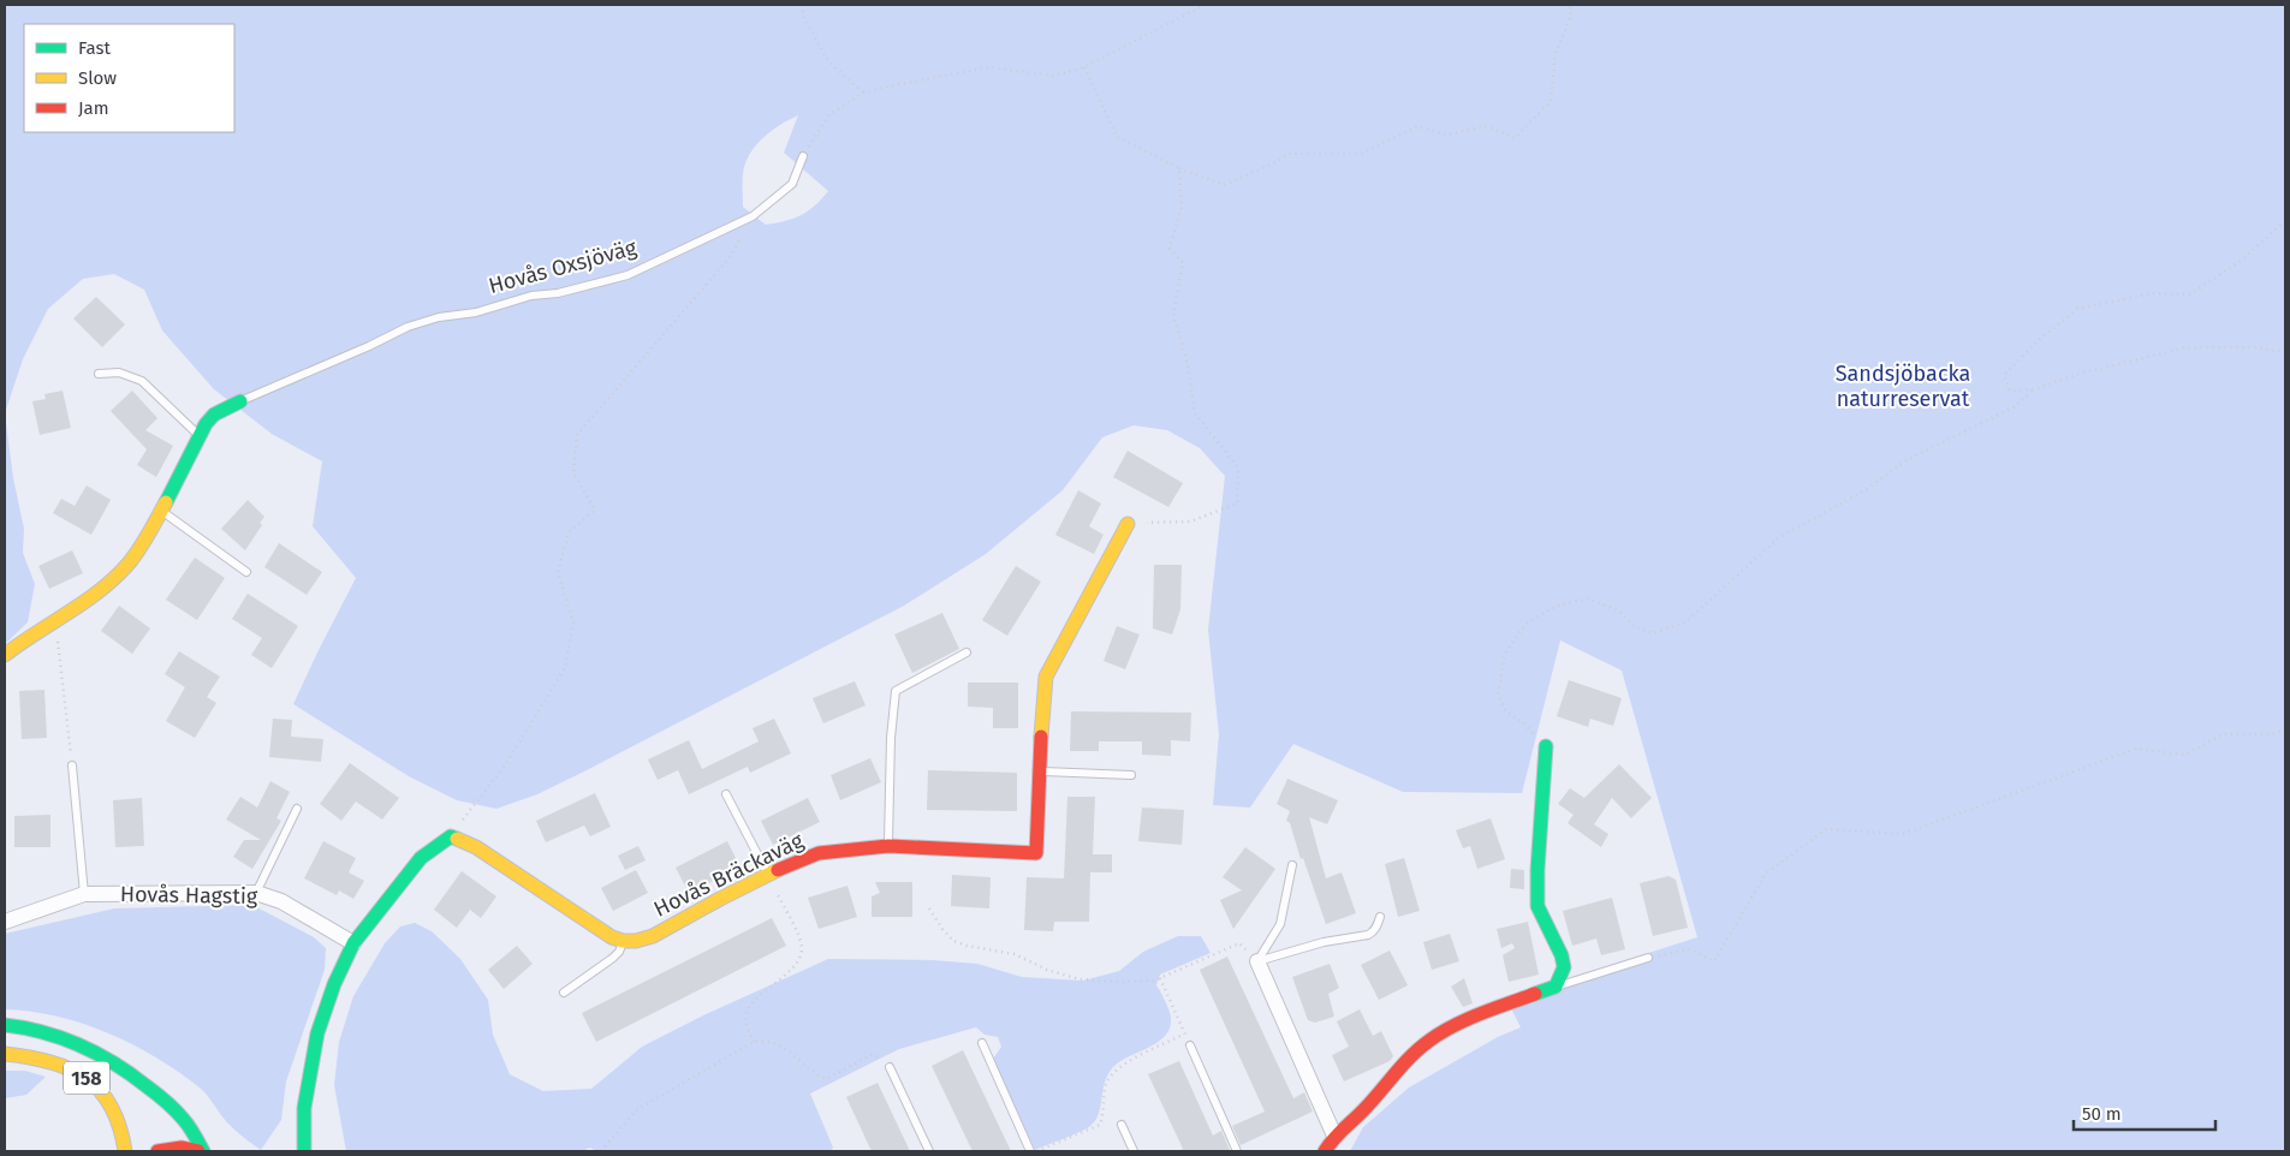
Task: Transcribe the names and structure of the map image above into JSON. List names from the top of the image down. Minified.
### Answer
{"streets":{"street":["Hovås Oxsjöväg","Hovås Bräckaväg","Hovås Hagstig","158"]},"parks":["Sandsjöbacka naturreservat"],"legend":["Fast","Slow","Jam"],"scale_bar":"50 m"}
